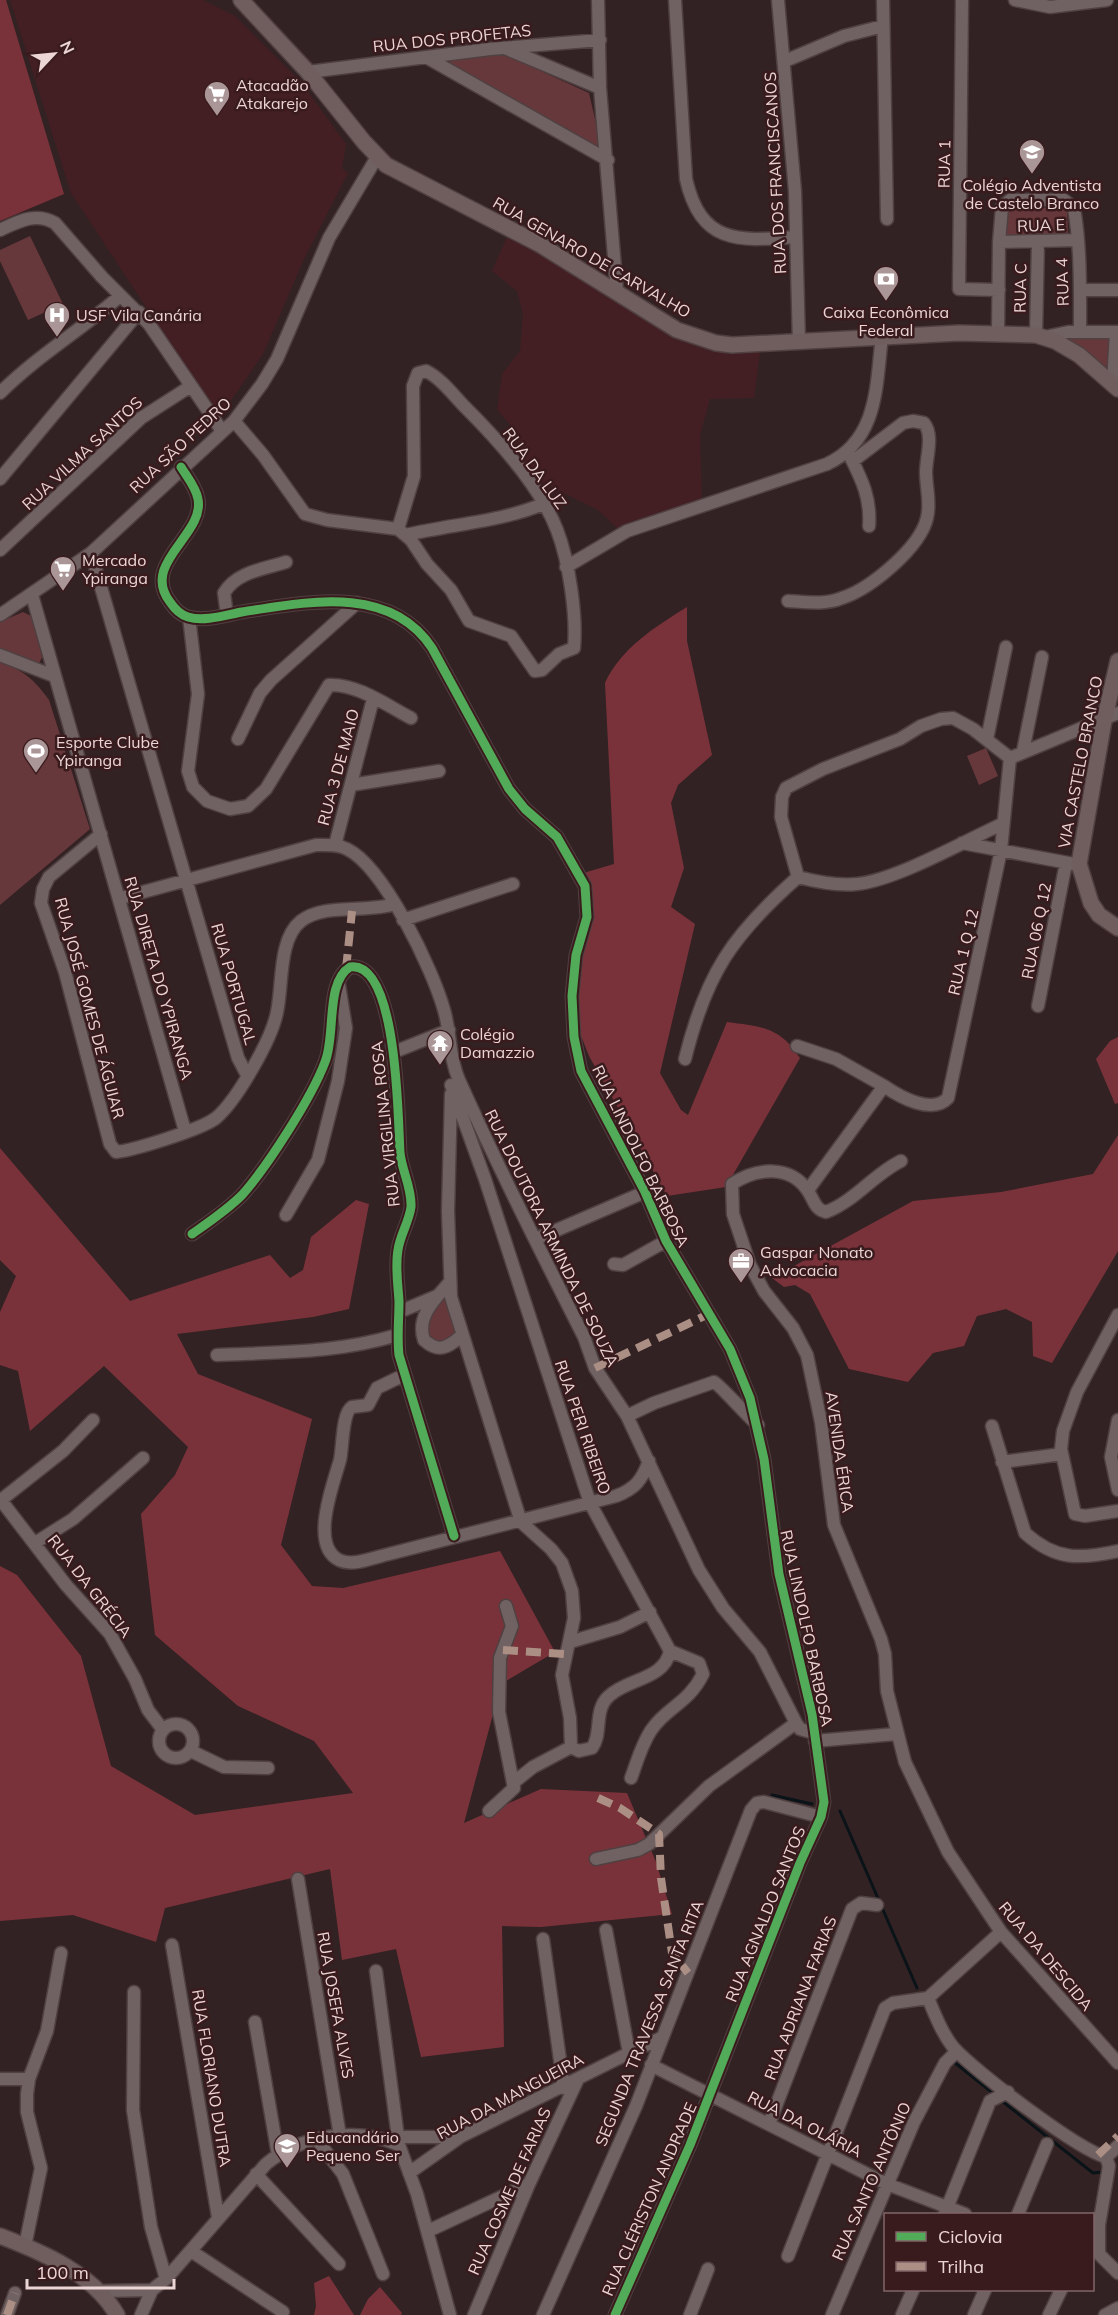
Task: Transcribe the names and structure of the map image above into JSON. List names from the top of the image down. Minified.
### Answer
{"streets":{"main road":["RUA GENARO DE CARVALHO","VIA CASTELO BRANCO"],"street":["RUA DOS PROFETAS","RUA 1","RUA DOS FRANCISCANOS","RUA E","RUA 4","RUA C","RUA SÃO PEDRO","RUA VILMA SANTOS","RUA DA LUZ","RUA 3 DE MAIO","RUA 06 Q 12","RUA 1 Q 12","RUA DIRETA DO YPIRANGA","RUA PORTUGAL","RUA JOSÉ GOMES DE ÁGUIAR","RUA VIRGILINA ROSA","RUA LINDOLFO BARBOSA","RUA DOUTORA ARMINDA DE SOUZA","RUA PERI RIBEIRO","AVENIDA ÉRICA","RUA DA GRÉCIA","RUA AGNALDO SANTOS","RUA DA DESCIDA","RUA ADRIANA FARIAS","RUA JOSEFA ALVES","SEGUNDA TRAVESSA SANTA RITA","RUA FLORIANO DUTRA","RUA DA MANGUEIRA","RUA DA OLÁRIA","RUA SANTO ANTÔNIO","RUA COSME DE FARIAS","RUA CLÉRISTON ANDRADE"]},"crossings":[["RUA DOS PROFETAS","RUA GENARO DE CARVALHO"],["RUA DOS FRANCISCANOS","RUA GENARO DE CARVALHO"],["RUA E","RUA 4"],["RUA E","RUA C"],["RUA GENARO DE CARVALHO","RUA C"],["RUA GENARO DE CARVALHO","RUA SÃO PEDRO"],["RUA SÃO PEDRO","RUA DIRETA DO YPIRANGA"],["RUA SÃO PEDRO","RUA PORTUGAL"],["VIA CASTELO BRANCO","RUA 06 Q 12"],["RUA 3 DE MAIO","RUA DOUTORA ARMINDA DE SOUZA"],["RUA DIRETA DO YPIRANGA","RUA JOSÉ GOMES DE ÁGUIAR"],["RUA LINDOLFO BARBOSA","RUA AGNALDO SANTOS"],["AVENIDA ÉRICA","RUA DA DESCIDA"],["RUA AGNALDO SANTOS","SEGUNDA TRAVESSA SANTA RITA"],["RUA AGNALDO SANTOS","RUA DA OLÁRIA"],["RUA AGNALDO SANTOS","RUA CLÉRISTON ANDRADE"],["RUA ADRIANA FARIAS","RUA DA OLÁRIA"],["SEGUNDA TRAVESSA SANTA RITA","RUA DA MANGUEIRA"],["SEGUNDA TRAVESSA SANTA RITA","RUA DA OLÁRIA"],["RUA DA MANGUEIRA","RUA COSME DE FARIAS"],["RUA DA OLÁRIA","RUA SANTO ANTÔNIO"],["RUA DA OLÁRIA","RUA CLÉRISTON ANDRADE"]],"places":{"supermarket":["Atacadão Atakarejo","Mercado Ypiranga"],"school or university":["Colégio Adventista de Castelo Branco","Educandário Pequeno Ser"],"bank":["Caixa Econômica Federal"],"hospital":["USF Vila Canária"],"sports":["Esporte Clube Ypiranga"],"temple":["Colégio Damazzio"],"office":["Gaspar Nonato Advocacia"]},"legend":["Ciclovia","Trilha"],"scale_bar":"100 m","north":"top right"}
